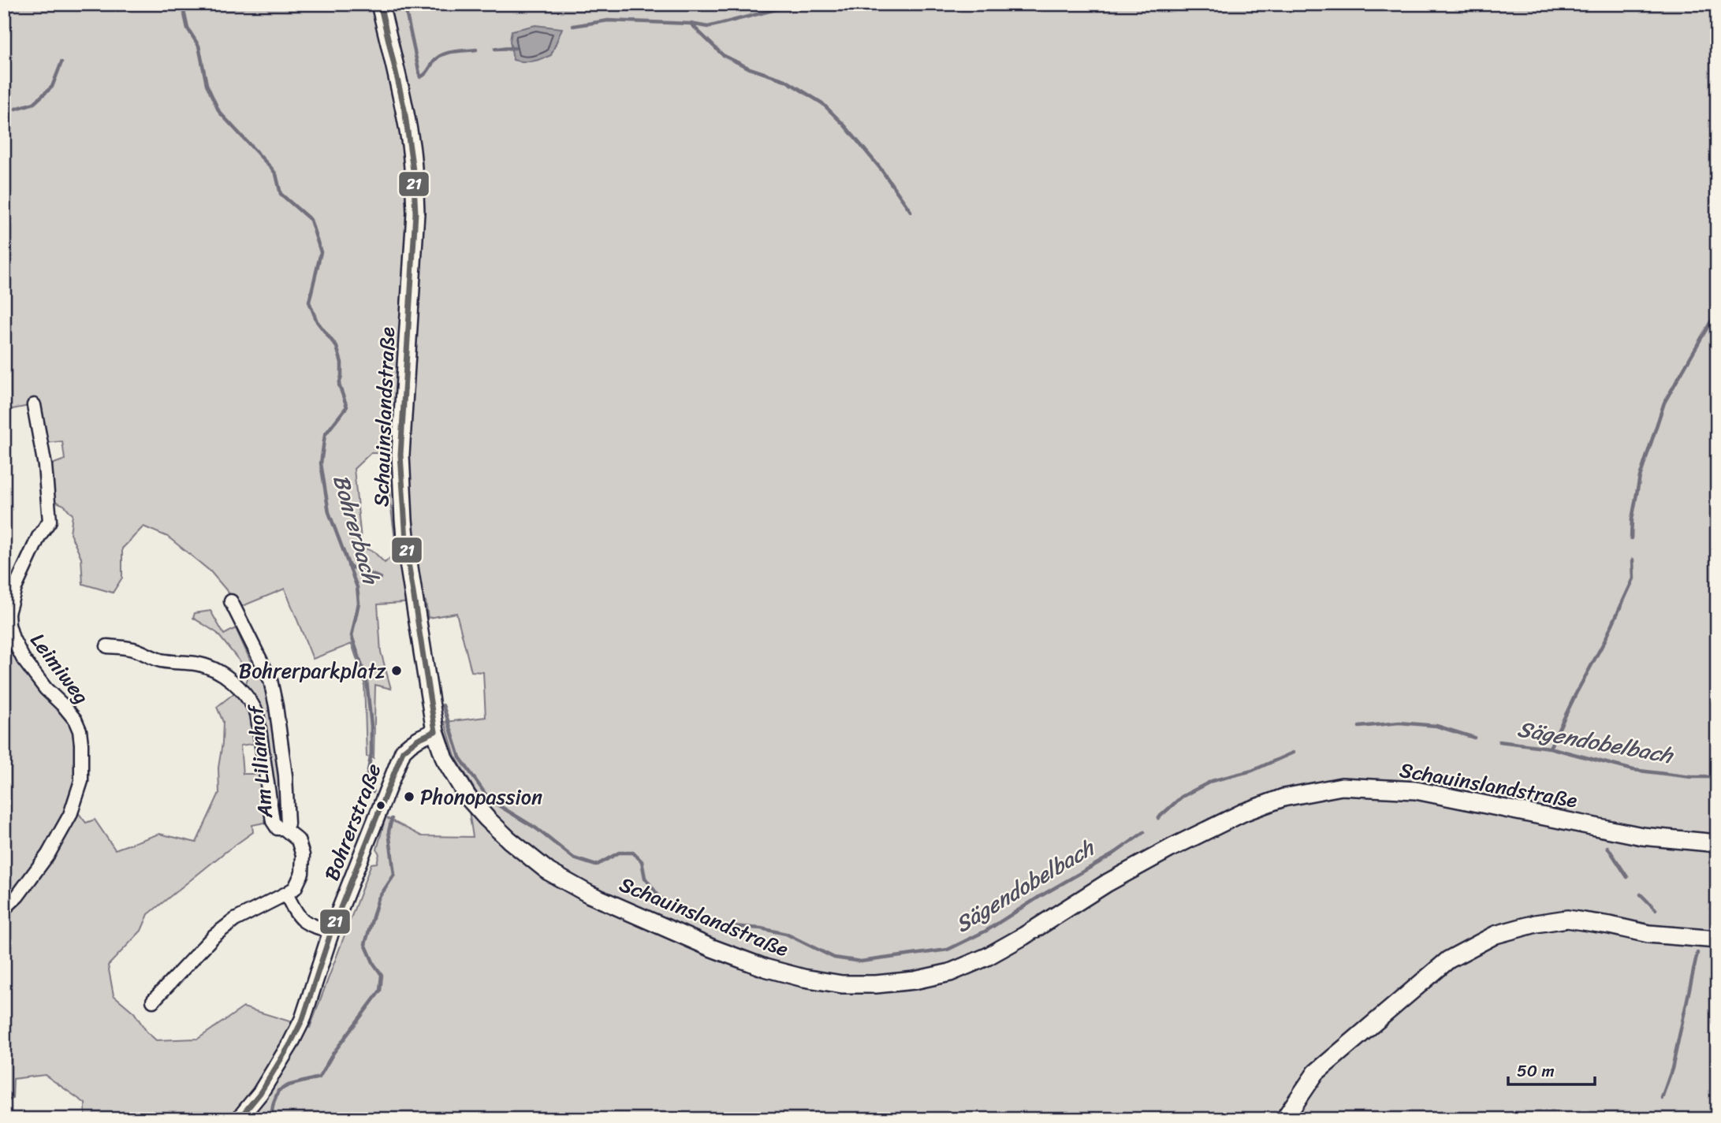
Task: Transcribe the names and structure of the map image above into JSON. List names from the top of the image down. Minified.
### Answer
{"streets":{"main road":["Schauinslandstraße"],"street":["Leimiweg","Am Lilianhof","Bohrerstraße"]},"crossings":[["Schauinslandstraße","Bohrerstraße"]],"water":["Bohrerbach","Sägendobelbach"],"places":["Bohrerparkplatz","Phonopassion"],"lines":["transit line 21"],"scale_bar":"50 m"}
